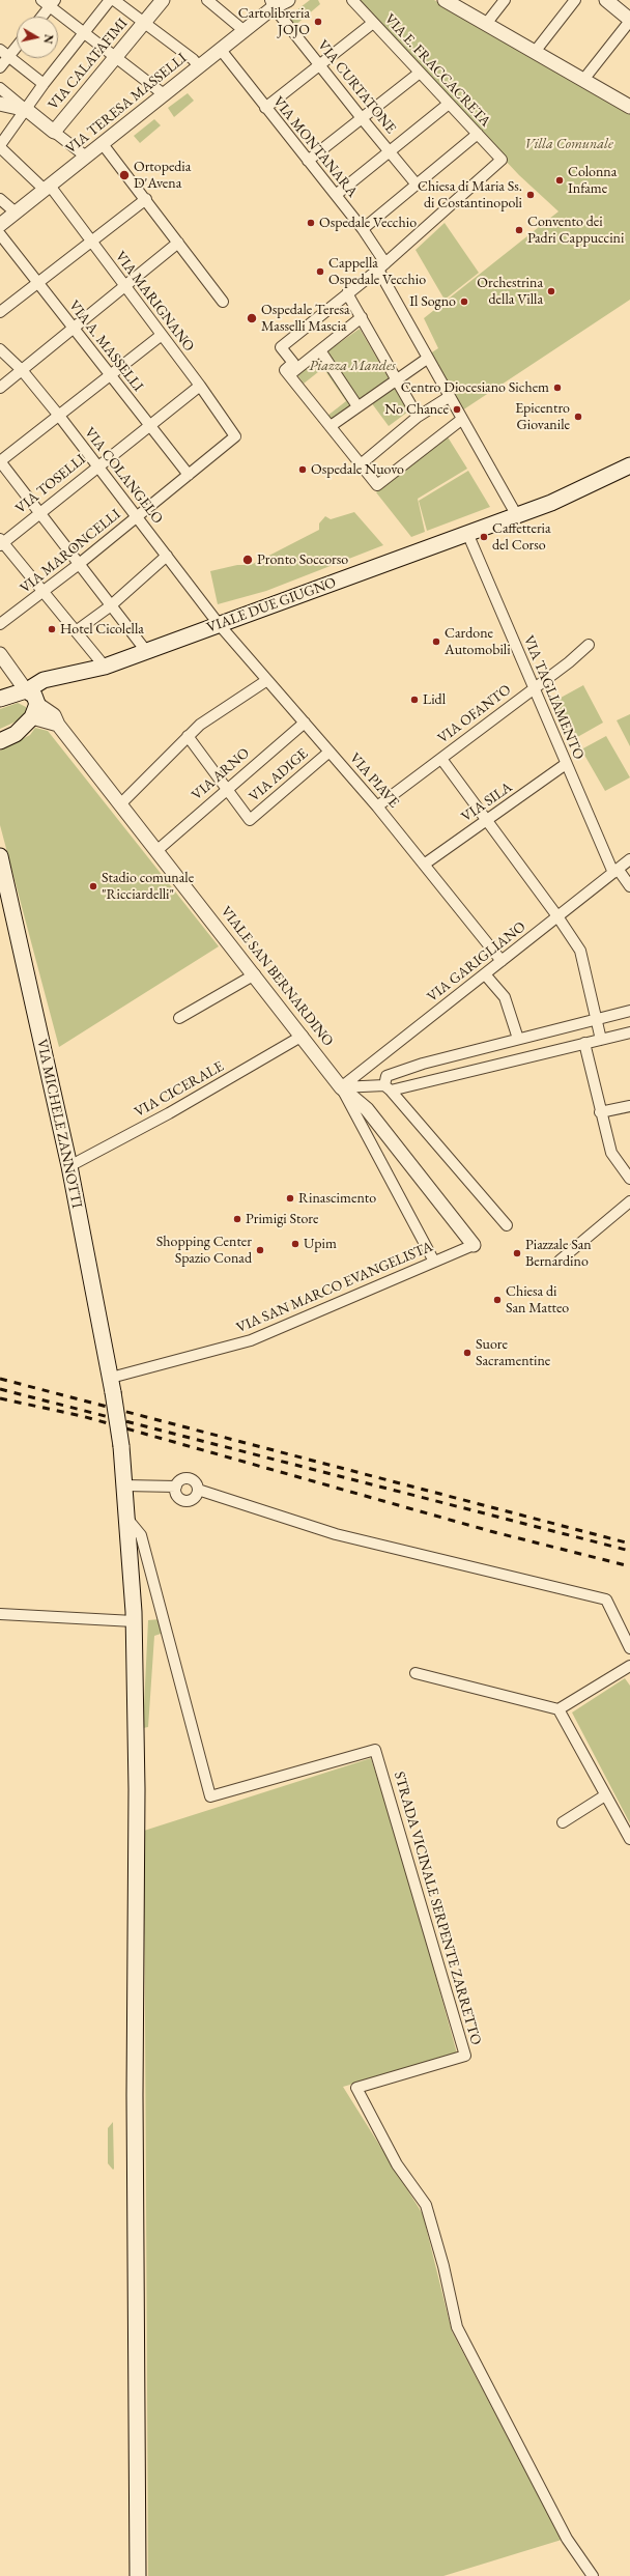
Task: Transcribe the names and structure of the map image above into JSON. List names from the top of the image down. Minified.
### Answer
{"streets":{"main road":["VIALE DUE GIUGNO","VIA MICHELE ZANNOTTI"],"street":["VIA CALATAFIMI","VIA E. FRACCACRETA","VIA CURTATONE","VIA TERESA MASSELLI","VIA MONTANARA","VIA MARIGNANO","VIA A. MASSELLI","VIA COLANGELO","VIA TOSELLI","VIA MARONCELLI","VIA TAGLIAMENTO","VIA OFANTO","VIA ARNO","VIA ADIGE","VIA PIAVE","VIA SILA","VIA GARIGLIANO","VIALE SAN BERNARDINO","VIA CICERALE","VIA SAN MARCO EVANGELISTA","STRADA VICINALE SERPENTE ZARRETTO"]},"crossings":[["VIA E. FRACCACRETA","VIA MONTANARA"],["VIA CURTATONE","VIA TERESA MASSELLI"],["VIA TERESA MASSELLI","VIA MONTANARA"],["VIA TERESA MASSELLI","VIA MARIGNANO"],["VIA MONTANARA","VIALE DUE GIUGNO"],["VIA MARIGNANO","VIA TOSELLI"],["VIA MARIGNANO","VIA MARONCELLI"],["VIA A. MASSELLI","VIA TOSELLI"],["VIA A. MASSELLI","VIA MARONCELLI"],["VIA COLANGELO","VIA TOSELLI"],["VIA COLANGELO","VIA MARONCELLI"],["VIA COLANGELO","VIALE DUE GIUGNO"],["VIA COLANGELO","VIA PIAVE"],["VIALE DUE GIUGNO","VIA TAGLIAMENTO"],["VIALE DUE GIUGNO","VIA PIAVE"],["VIALE DUE GIUGNO","VIALE SAN BERNARDINO"],["VIA TAGLIAMENTO","VIA OFANTO"],["VIA TAGLIAMENTO","VIA SILA"],["VIA TAGLIAMENTO","VIA GARIGLIANO"],["VIA OFANTO","VIA PIAVE"],["VIA ARNO","VIA ADIGE"],["VIA ARNO","VIA PIAVE"],["VIA ARNO","VIALE SAN BERNARDINO"],["VIA ADIGE","VIA PIAVE"],["VIA PIAVE","VIA SILA"],["VIA PIAVE","VIA GARIGLIANO"],["VIA GARIGLIANO","VIALE SAN BERNARDINO"],["VIALE SAN BERNARDINO","VIA CICERALE"],["VIALE SAN BERNARDINO","VIA SAN MARCO EVANGELISTA"],["VIA CICERALE","VIA MICHELE ZANNOTTI"],["VIA MICHELE ZANNOTTI","VIA SAN MARCO EVANGELISTA"],["VIA MICHELE ZANNOTTI","STRADA VICINALE SERPENTE ZARRETTO"]],"parks":["Villa Comunale","Piazza Mandes"],"places":["Cartolibreria JOJO","Ortopedia D'Avena","Colonna Infame","Chiesa di Maria Ss. di Costantinopoli","Ospedale Vecchio","Convento dei Padri Cappuccini","Cappella Ospedale Vecchio","Orchestrina della Villa","Il Sogno","Ospedale Teresa Masselli Mascia","Centro Diocesiano Sichem","No Chance","Epicentro Giovanile","Ospedale Nuovo","Caffetteria del Corso","Pronto Soccorso","Hotel Cicolella","Cardone Automobili","Lidl","Stadio comunale \"Ricciardelli\"","Rinascimento","Primigi Store","Upim","Shopping Center Spazio Conad","Piazzale San Bernardino","Chiesa di San Matteo","Suore Sacramentine"],"north":"right"}
